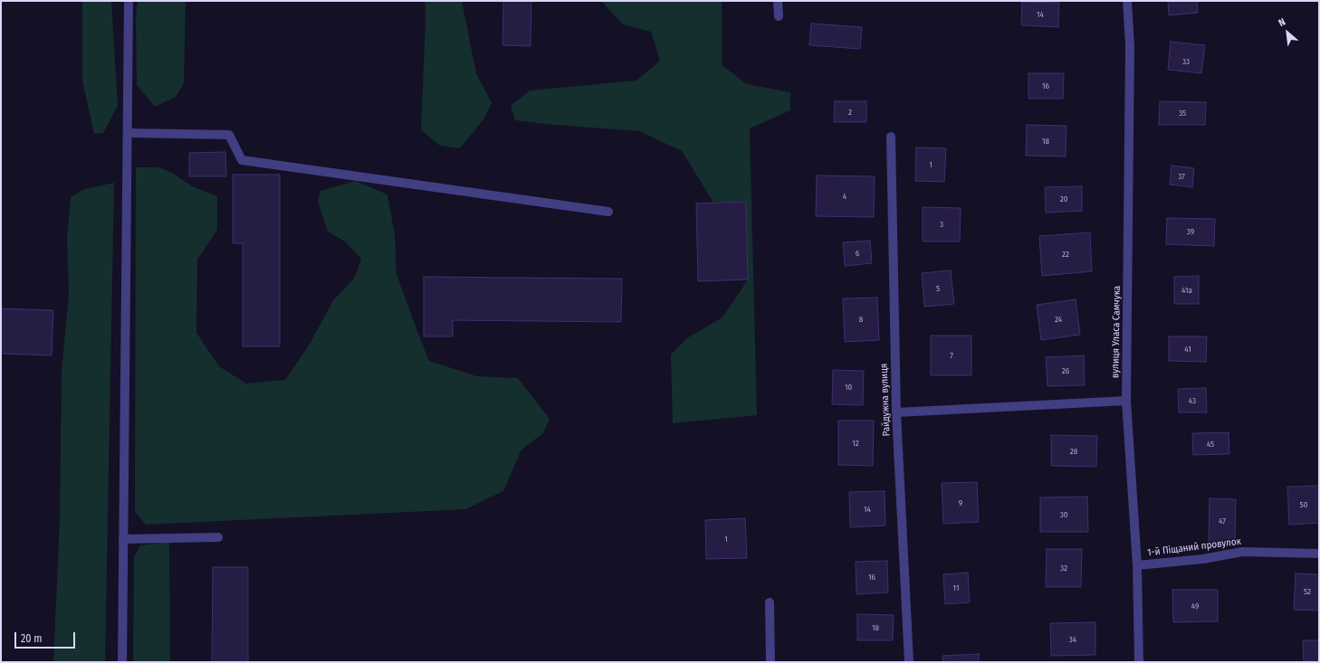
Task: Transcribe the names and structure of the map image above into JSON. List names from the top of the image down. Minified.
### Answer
{"streets":{"street":["вулиця Уласа Самчука","Райдужна вулиця","1-й Піщаний провулок"]},"crossings":[["вулиця Уласа Самчука","1-й Піщаний провулок"]],"house_numbers":["14","33","16","2","35","18","1","37","4","20","3","39","6","22","5","41а","8","24","41","7","26","10","43","12","45","28","9","50","14","30","47","1","32","16","11","52","49","18","34"],"scale_bar":"20 m","north":"top left"}
